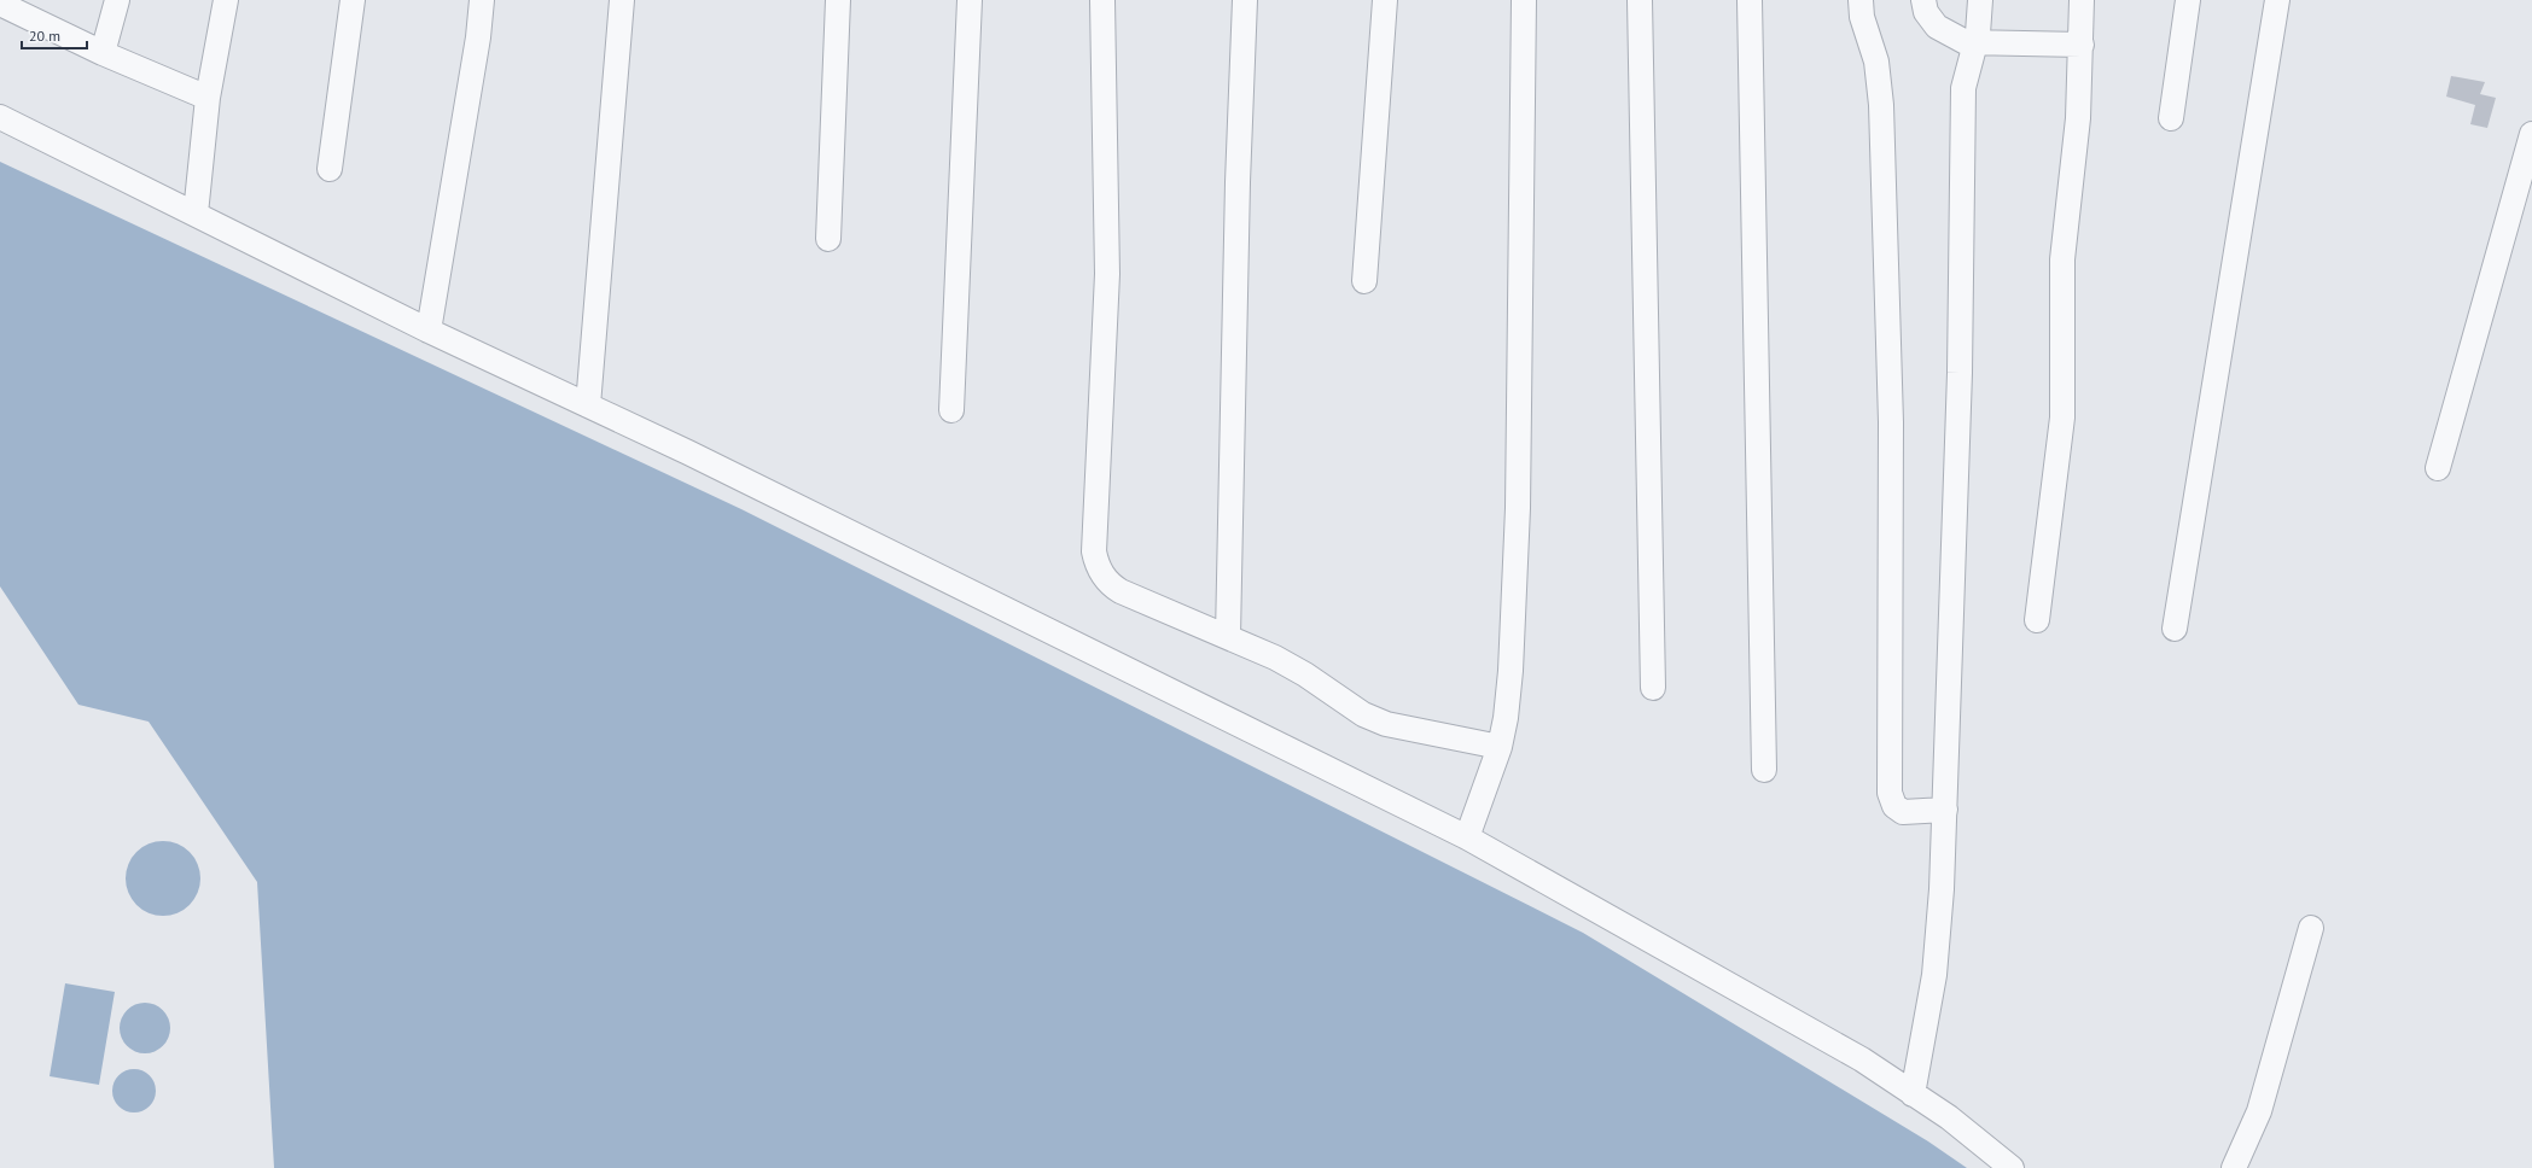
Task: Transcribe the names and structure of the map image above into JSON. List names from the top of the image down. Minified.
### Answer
{"scale_bar":"20 m"}
